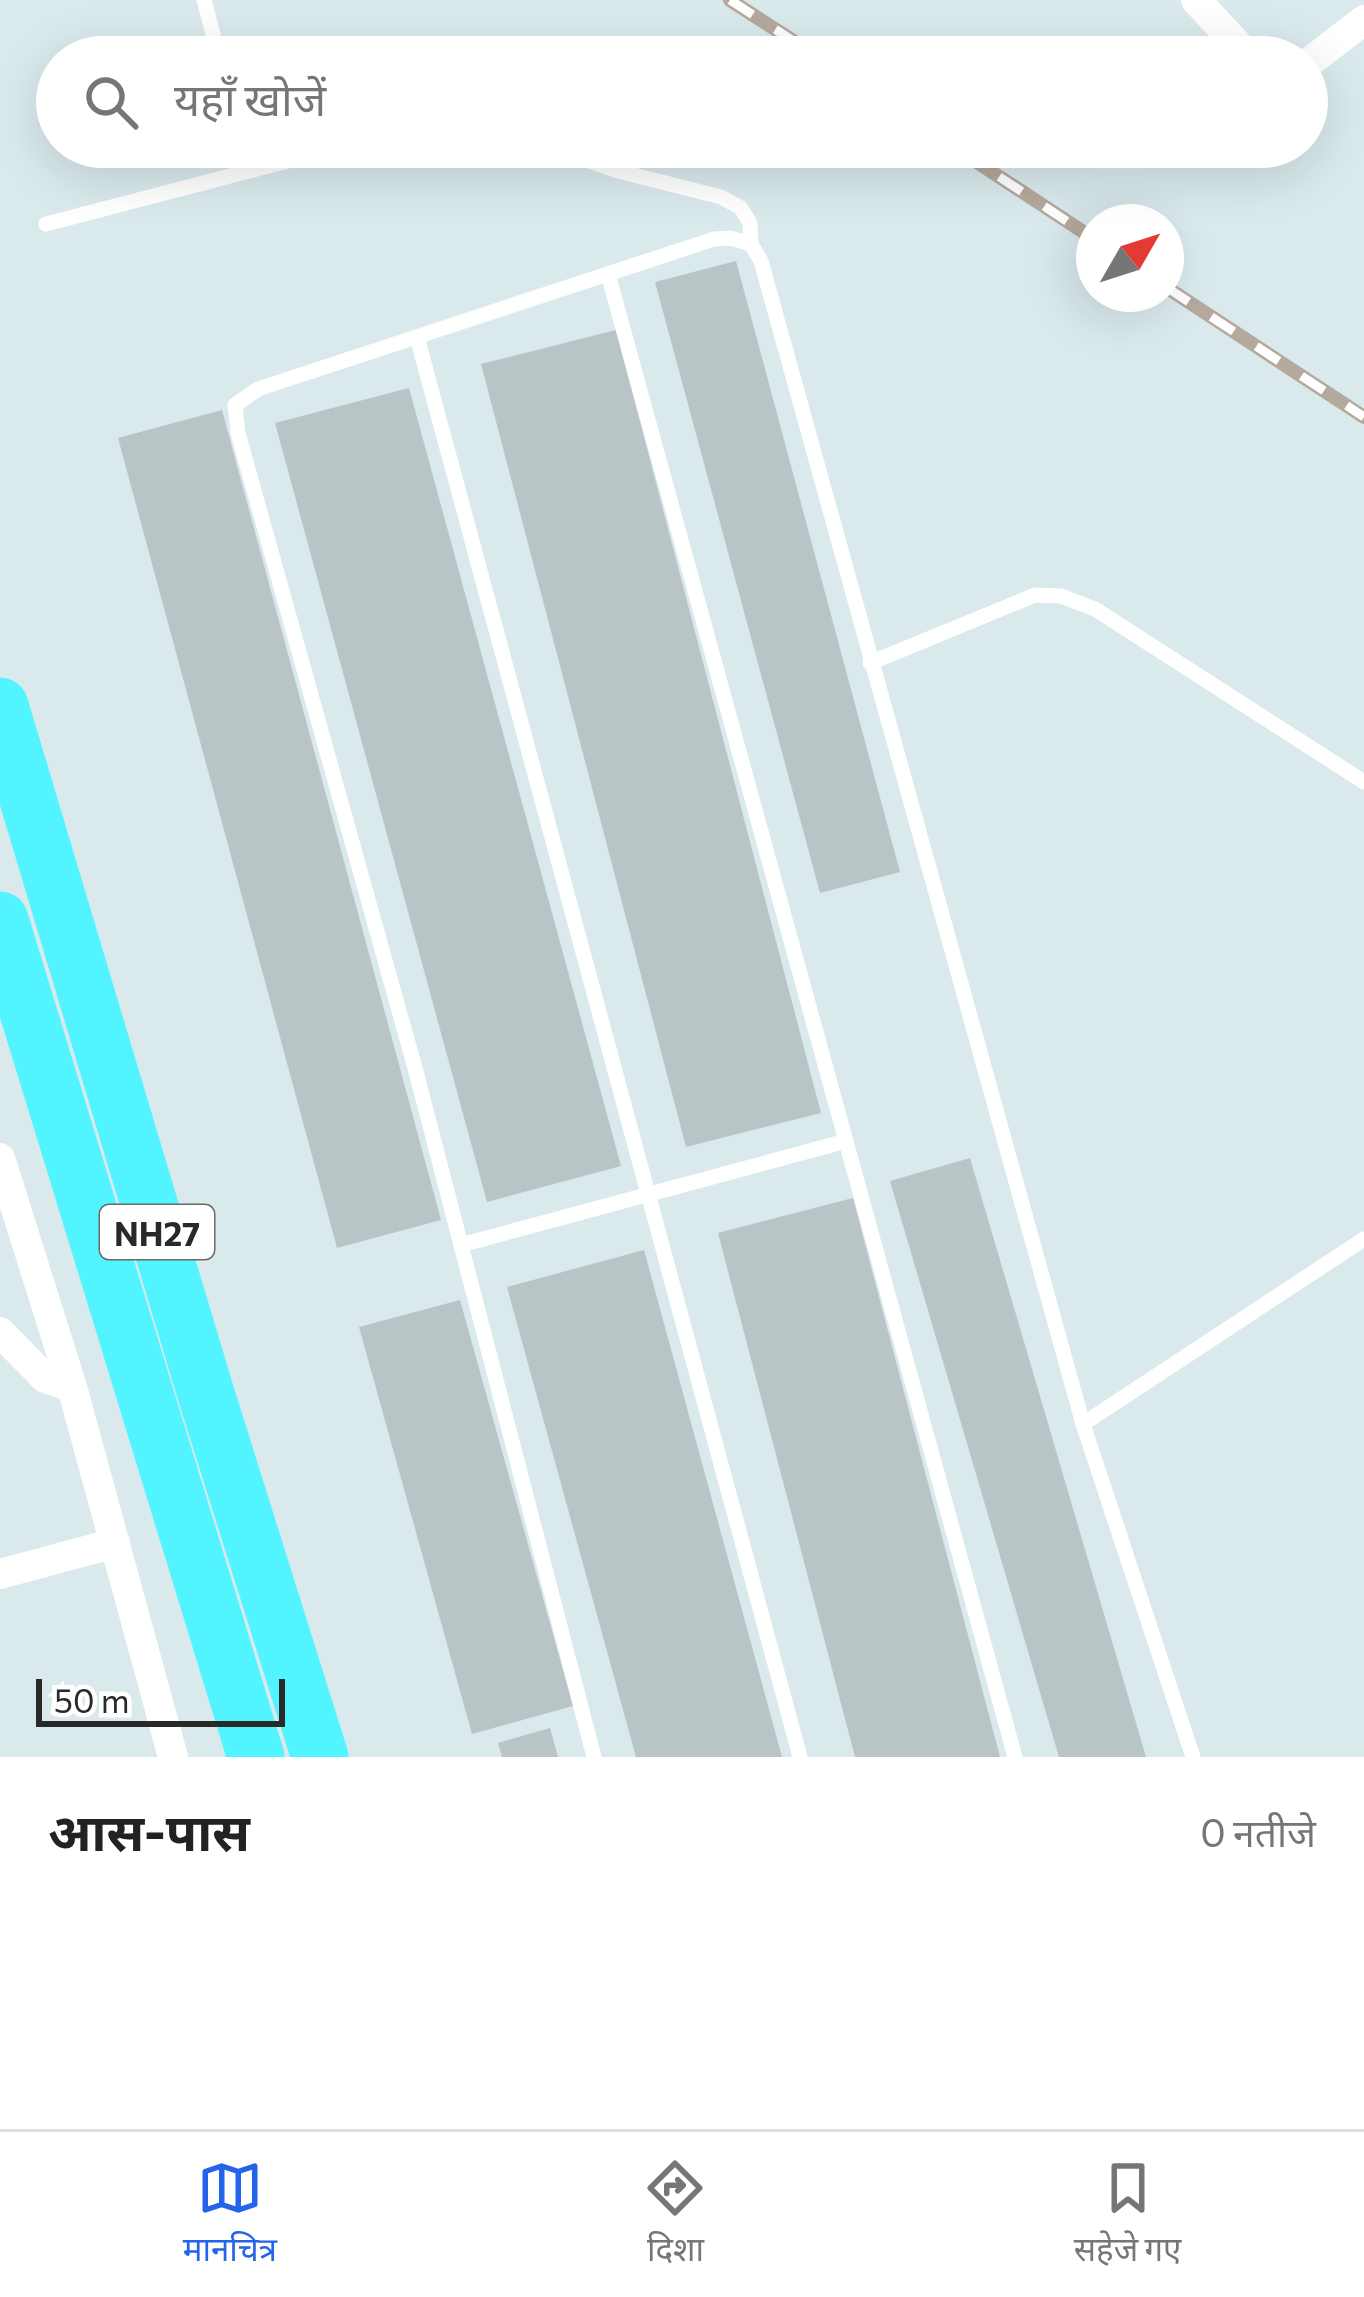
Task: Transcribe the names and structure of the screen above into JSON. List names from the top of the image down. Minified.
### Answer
{"streets":{"highway":["NH27"]},"scale_bar":"50 m","north":"top right","page":{"search":"यहाँ खोजें","scale":"50 m","heading":["आस-पास","0 नतीजे"],"nav":["मानचित्र","दिशा","सहेजे गए"]}}
